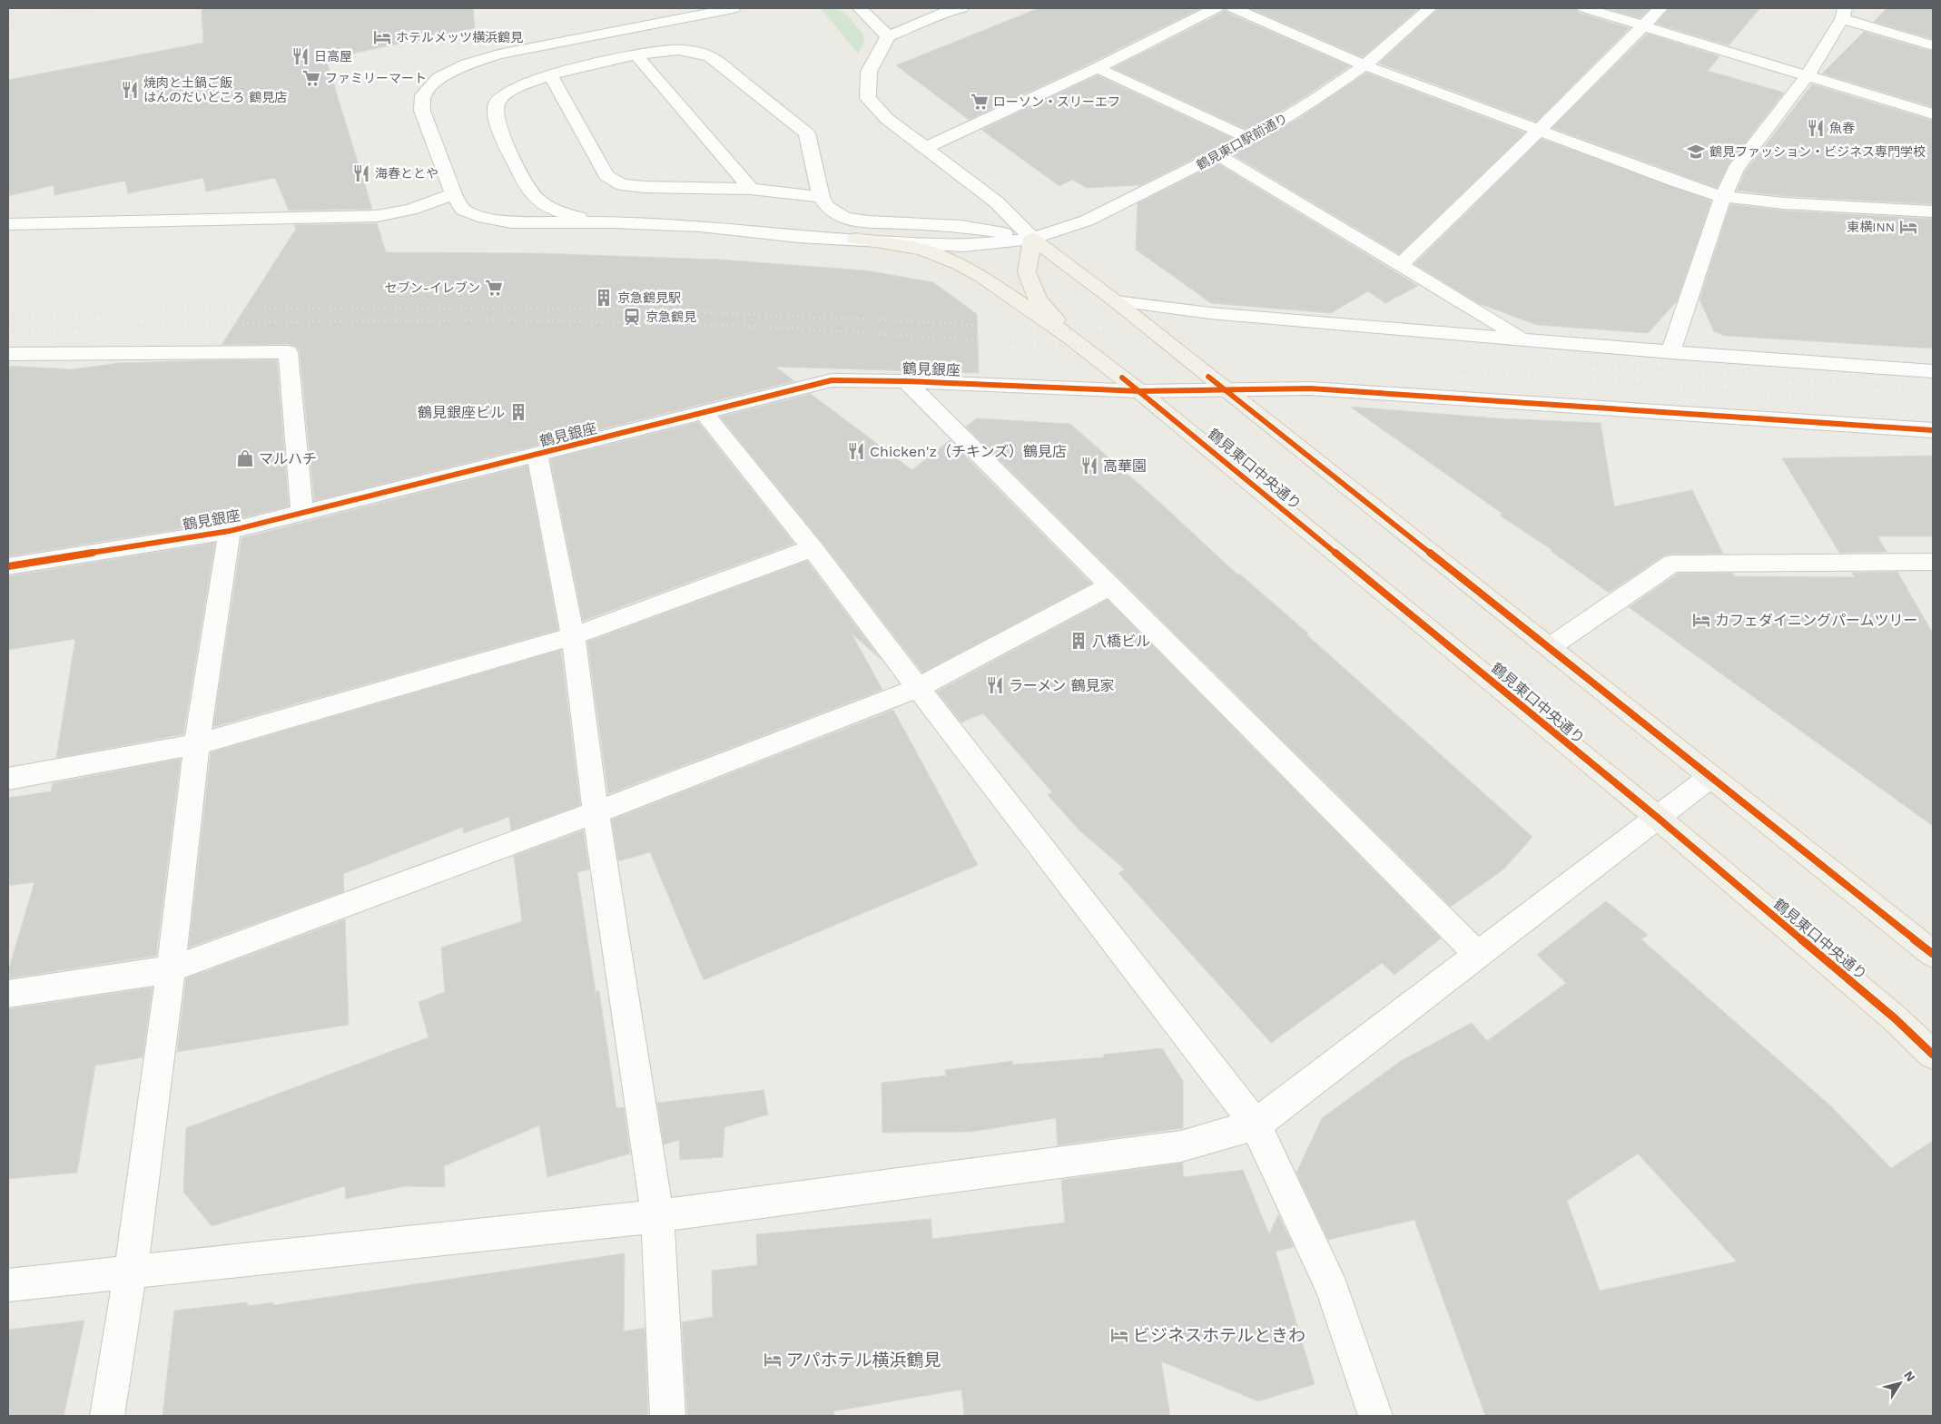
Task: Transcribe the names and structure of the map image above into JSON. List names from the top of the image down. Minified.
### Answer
{"streets":{"main road":["鶴見東口中央通り"],"street":["鶴見東口駅前通り","鶴見銀座"]},"crossings":[["鶴見銀座","鶴見東口中央通り"]],"places":{"hotel":["ホテルメッツ横浜鶴見","東横INN","カフェダイニングパームツリー","ビジネスホテルときわ","アパホテル横浜鶴見"],"restaurant":["日高屋","焼肉と土鍋ご飯 はんのだいどころ 鶴見店","魚春","海春ととや","Chicken'z（チキンズ）鶴見店","高華園","ラーメン 鶴見家"],"supermarket":["ファミリーマート","ローソン・スリーエフ","セブン-イレブン"],"school or university":["鶴見ファッション・ビジネス専門学校"],"building":["京急鶴見駅","鶴見銀座ビル","八橋ビル"],"station":["京急鶴見"],"shop":["マルハチ"]},"north":"top right"}
